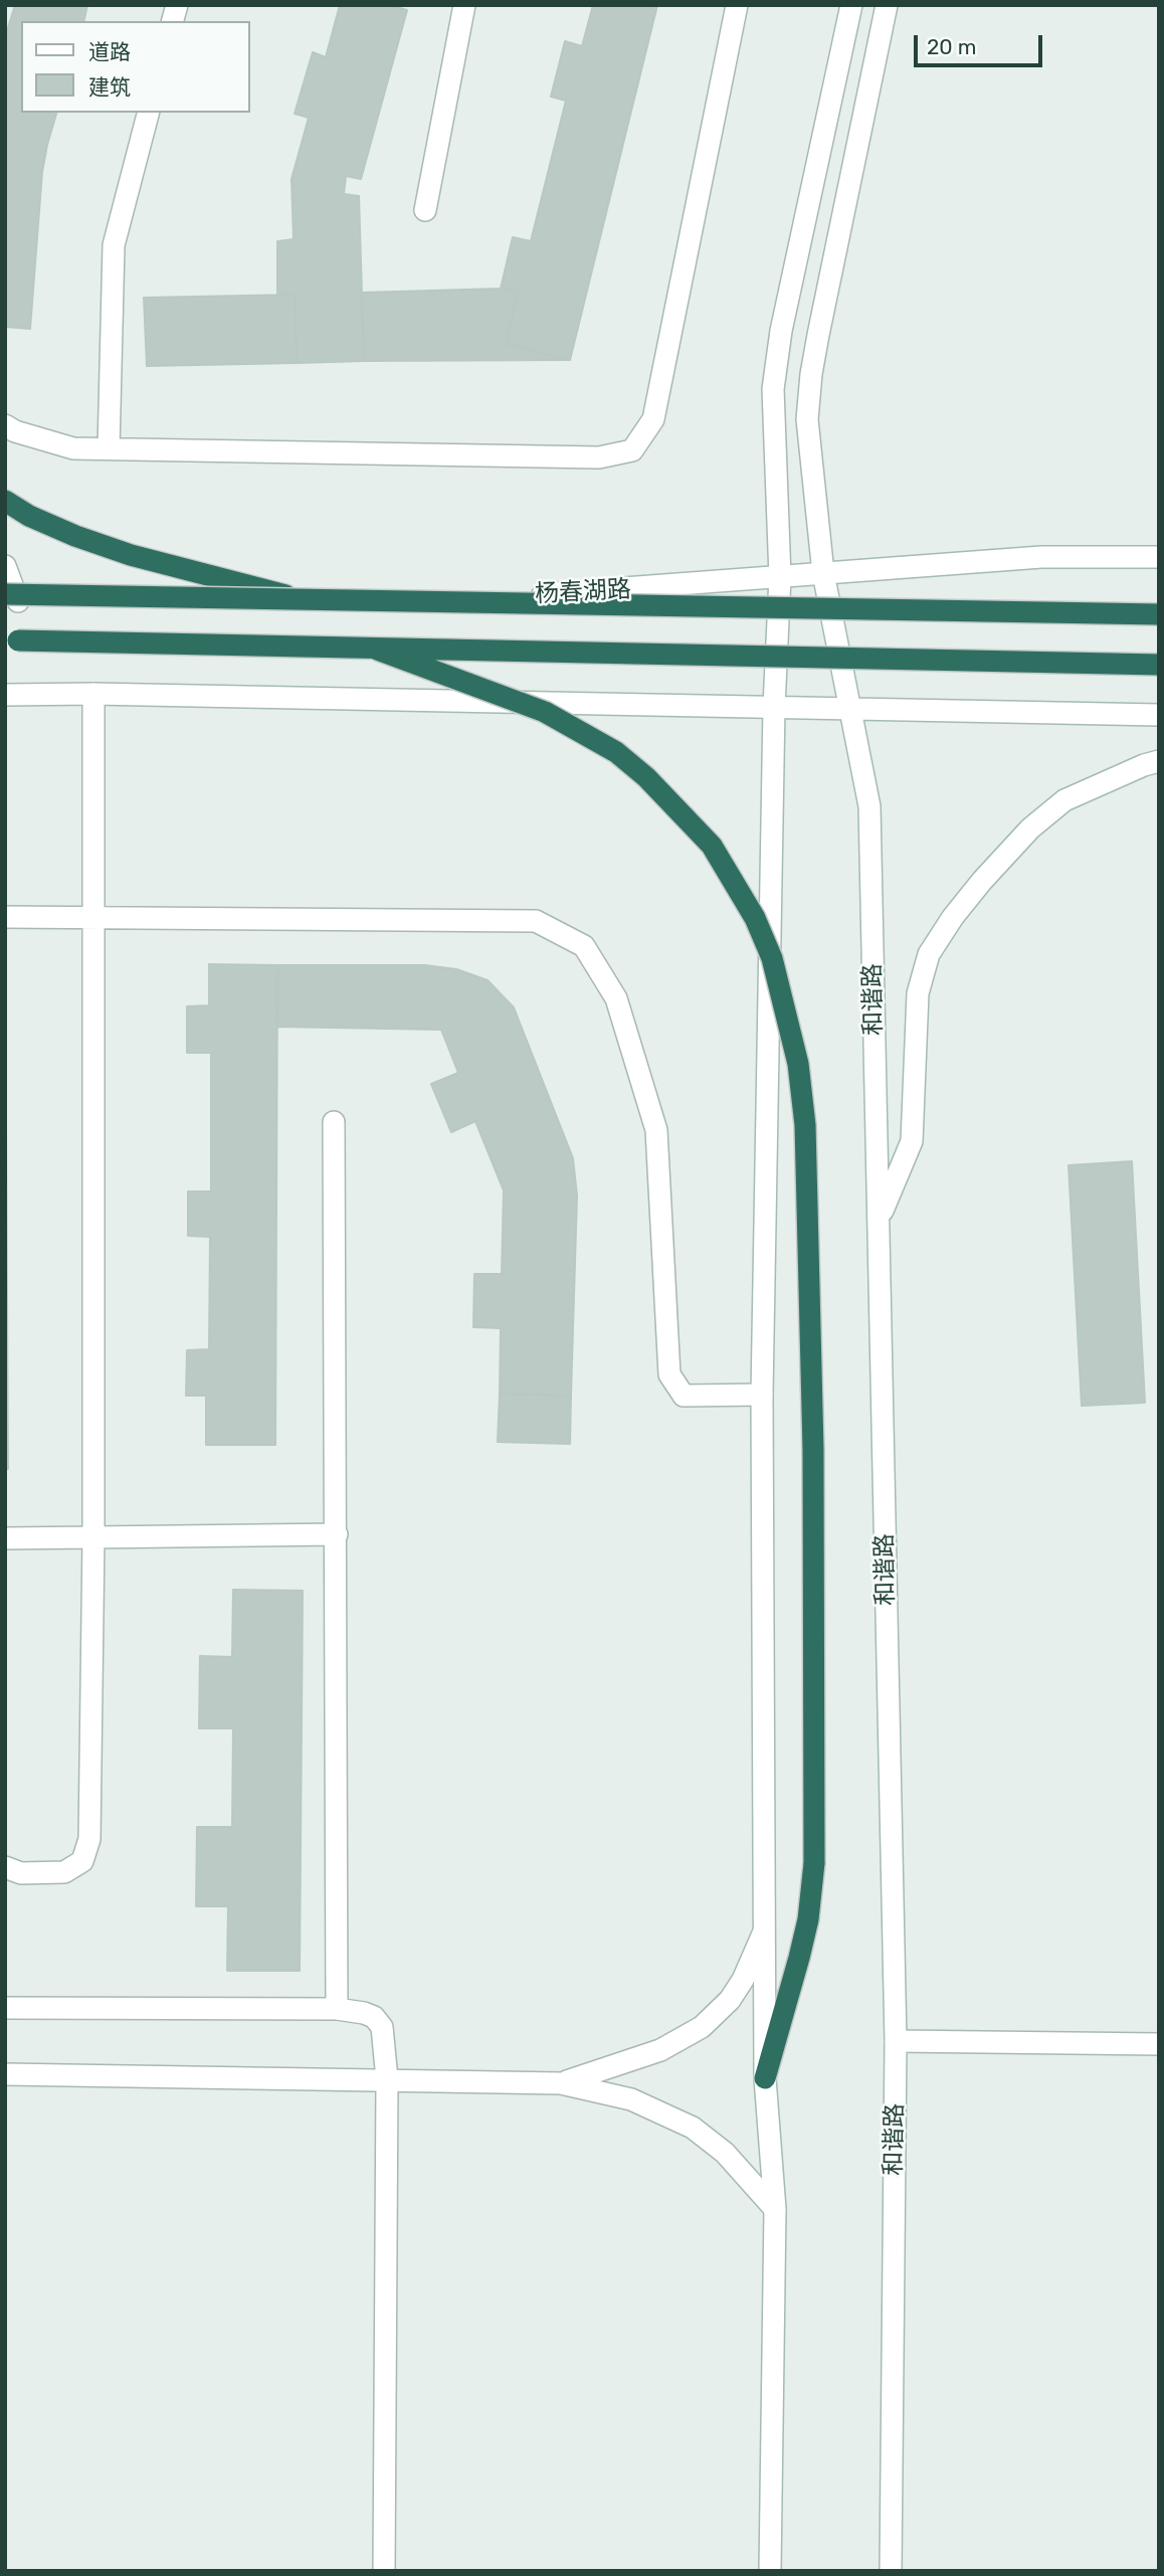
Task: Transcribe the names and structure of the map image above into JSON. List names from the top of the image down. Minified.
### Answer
{"streets":{"main road":["杨春湖路","和谐路"]},"crossings":[["杨春湖路","和谐路"]],"legend":["道路","建筑"],"scale_bar":"20 m"}
